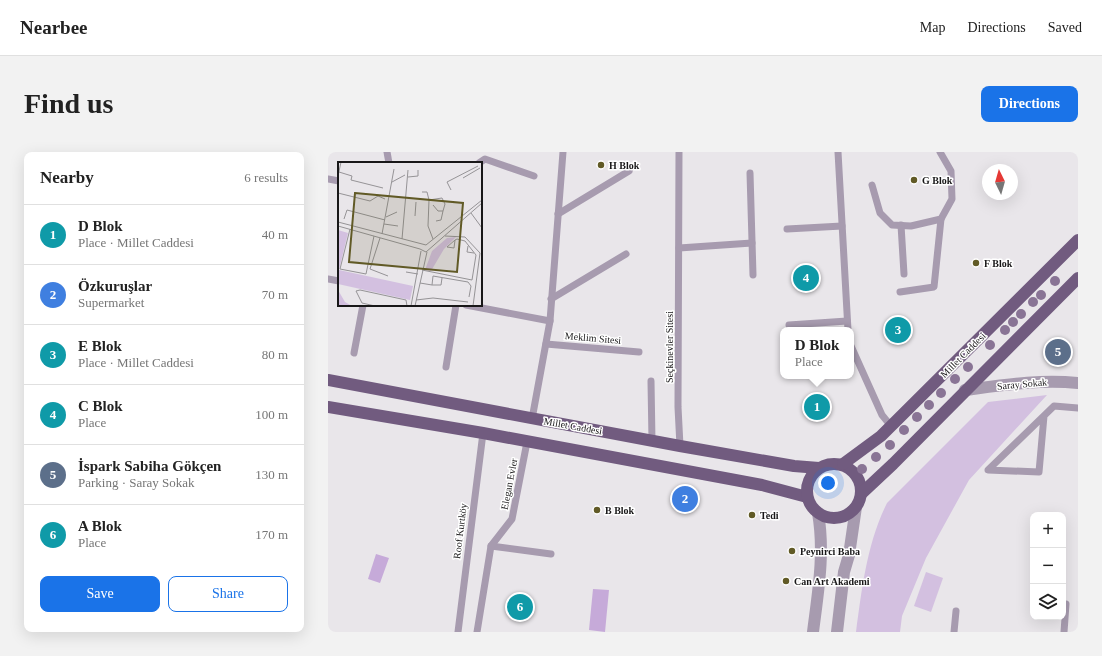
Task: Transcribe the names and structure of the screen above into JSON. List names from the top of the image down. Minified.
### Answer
{"streets":{"main road":["Millet Caddesi"],"street":["Saray Sokak"],"lane":["Meklim Sitesi","Seçkinevler Sitesi","Elegan Evler","Roof Kurtköy"]},"crossings":[["Seçkinevler Sitesi","Millet Caddesi"]],"places":["H Blok","G Blok","F Blok","B Blok","Tedi","Peynirci Baba","Can Art Akademi"],"north":"top","page":{"header":"Nearbee","nav":["Map","Directions","Saved"],"buttons":["Directions",["Save","Share"]],"title":"Find us","heading":["Nearby","6 results"],"list":[{"mark":"1","name":"D Blok","note":"Place · Millet Caddesi","value":"40 m"},{"mark":"2","name":"Özkuruşlar","note":"Supermarket","value":"70 m"},{"mark":"3","name":"E Blok","note":"Place · Millet Caddesi","value":"80 m"},{"mark":"4","name":"C Blok","note":"Place","value":"100 m"},{"mark":"5","name":"İspark Sabiha Gökçen","note":"Parking · Saray Sokak","value":"130 m"},{"mark":"6","name":"A Blok","note":"Place","value":"170 m"}],"pins":["4","3","5","1","2","6"],"popup":["D Blok","Place"],"map_buttons":["+","−"]}}
